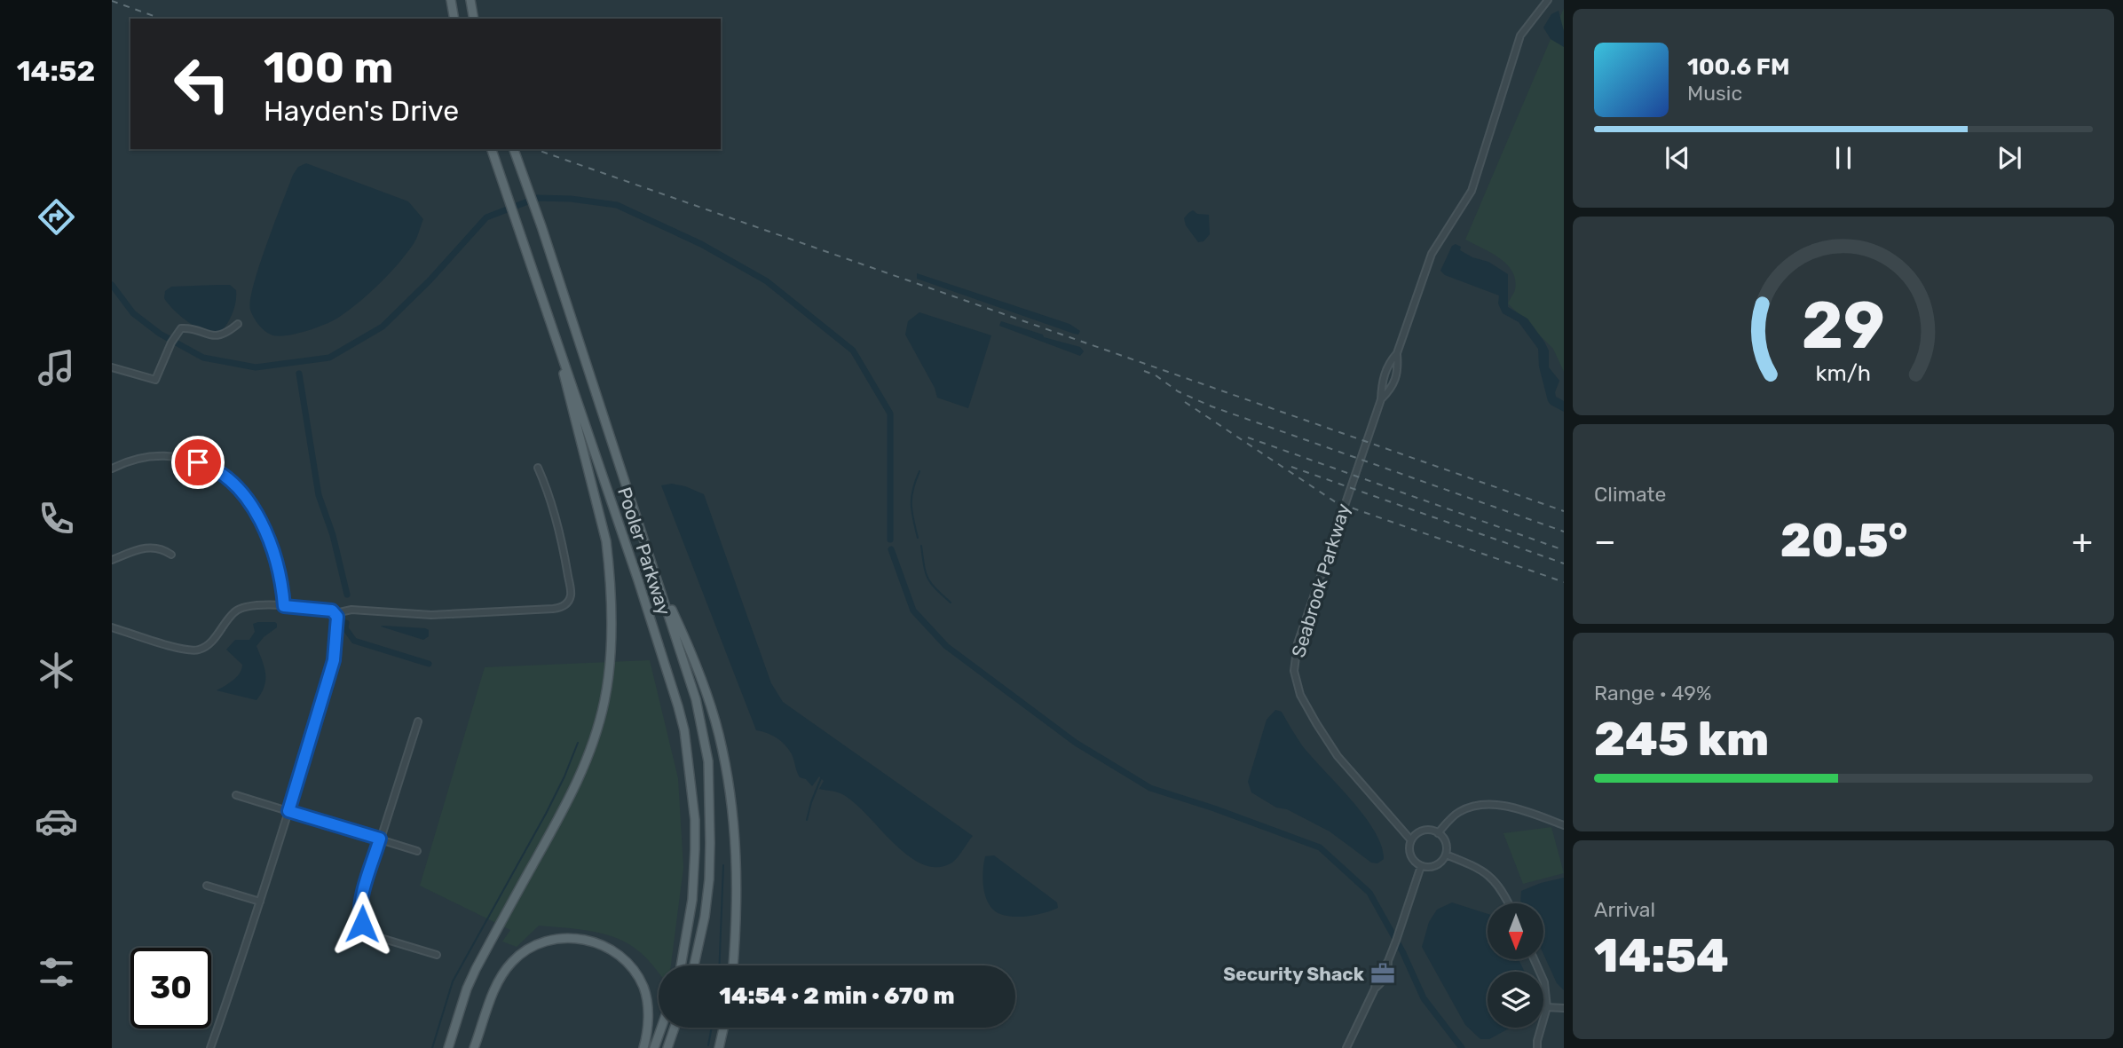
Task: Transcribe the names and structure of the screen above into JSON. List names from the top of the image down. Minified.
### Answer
{"streets":{"main road":["Pooler Parkway"],"street":["Seabrook Parkway"]},"places":{"office":["Security Shack"]},"north":"bottom","page":{"tabs":"14:52","turn":["100 m","Hayden's Drive"],"song":["100.6 FM","Music"],"tile":["Climate",["Range · 49%","245 km"],["Arrival","14:54"]],"heat":["−","20.5°","+"],"limit":"30","trip":"14:54 · 2 min · 670 m","gauge":["29","km/h"]}}
